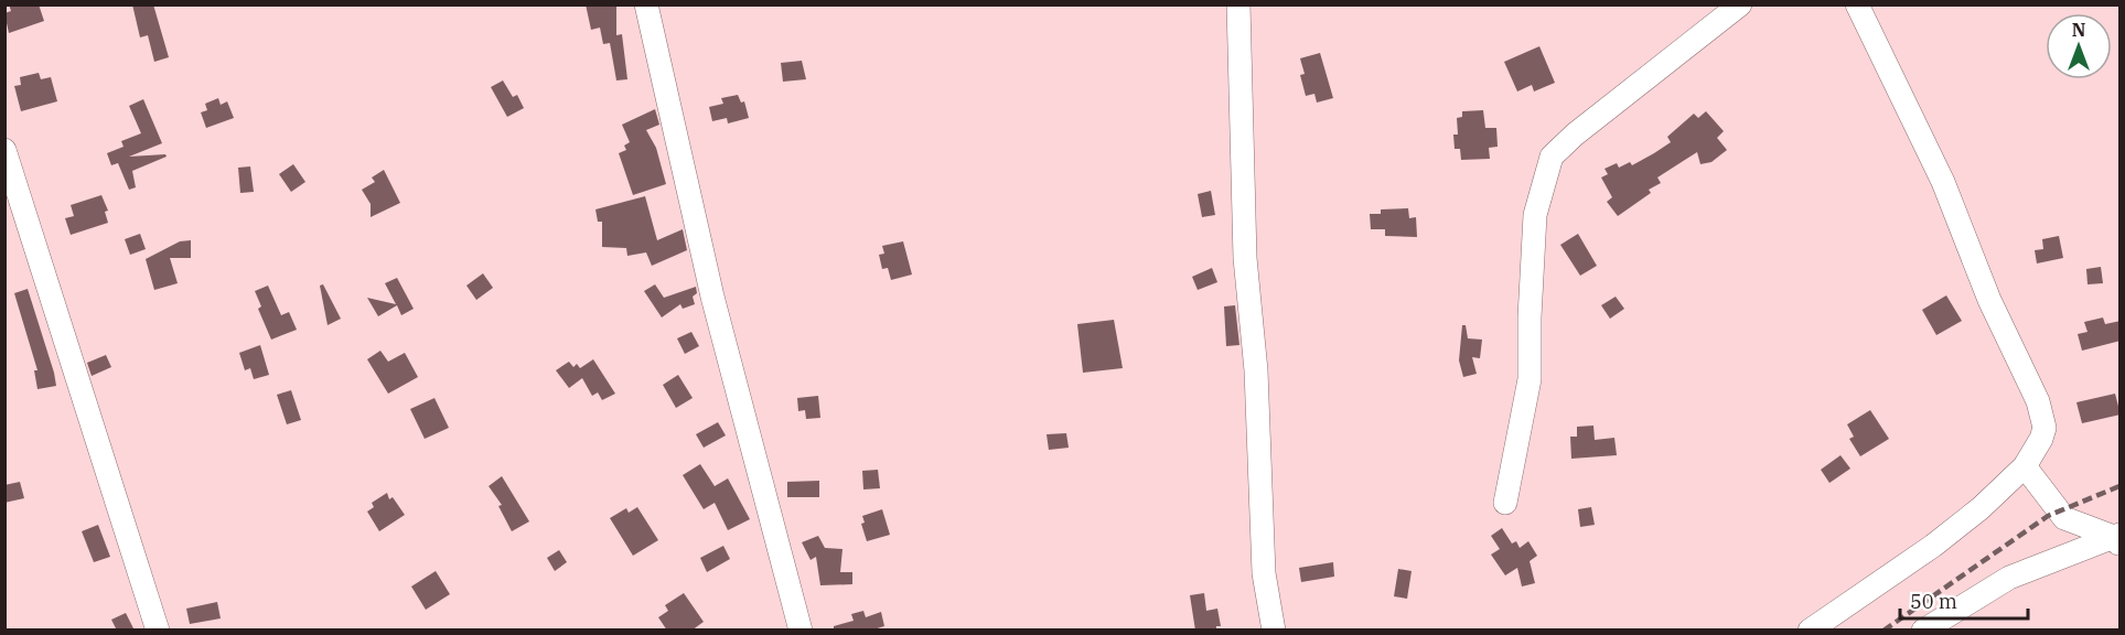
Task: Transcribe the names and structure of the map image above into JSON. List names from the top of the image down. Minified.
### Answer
{"scale_bar":"50 m","north":"top"}
